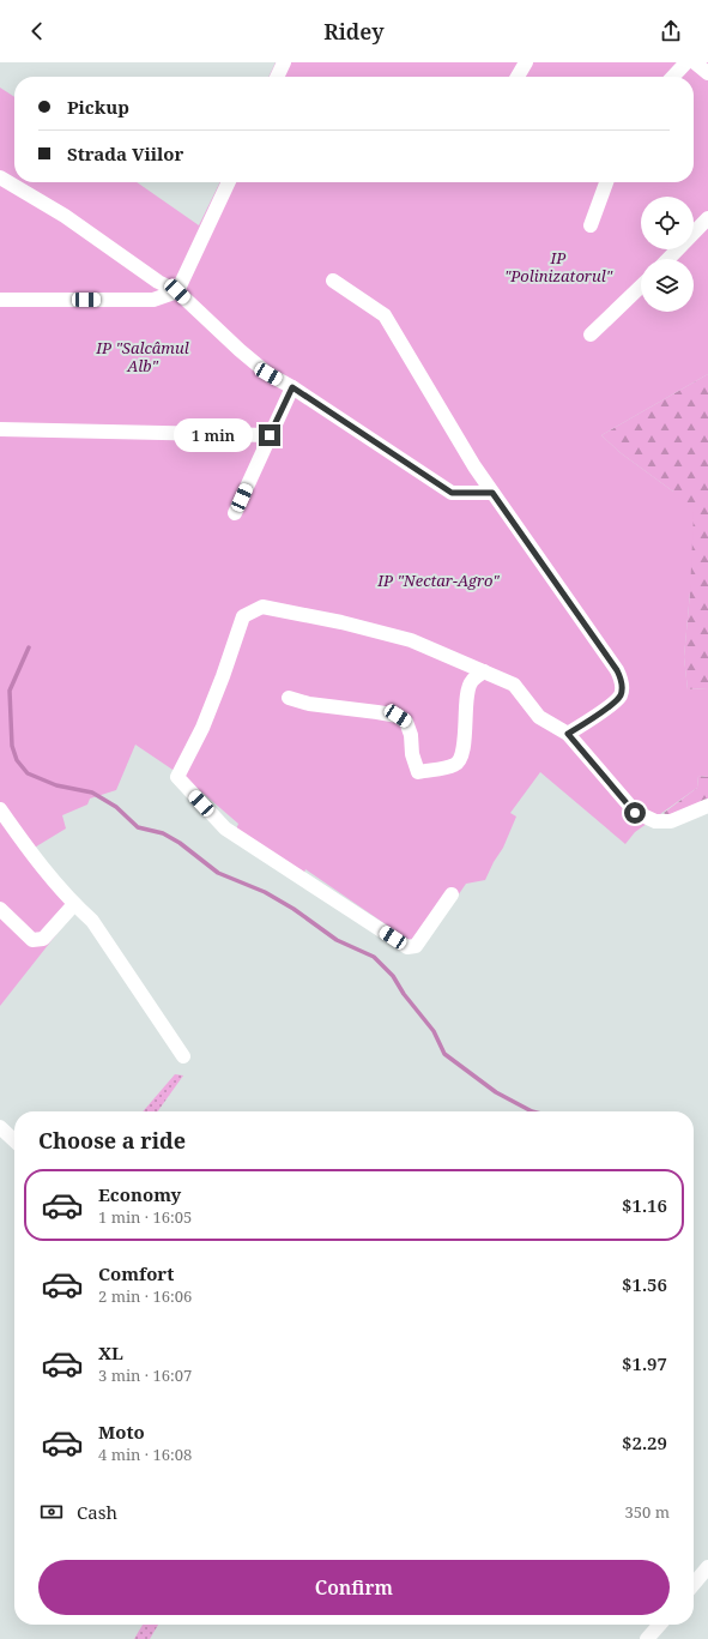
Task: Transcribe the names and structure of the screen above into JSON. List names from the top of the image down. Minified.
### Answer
{"parks":["IP \"Polinizatorul\"","IP \"Salcâmul Alb\"","IP \"Nectar-Agro\""],"page":{"header":"Ridey","banner":["Pickup","Strada Viilor"],"bubble":"1 min","heading":"Choose a ride","list":[{"name":"Economy","note":"1 min · 16:05","value":"$1.16"},{"name":"Comfort","note":"2 min · 16:06","value":"$1.56"},{"name":"XL","note":"3 min · 16:07","value":"$1.97"},{"name":"Moto","note":"4 min · 16:08","value":"$2.29"}],"pay":["Cash","350 m"],"buttons":"Confirm"}}
